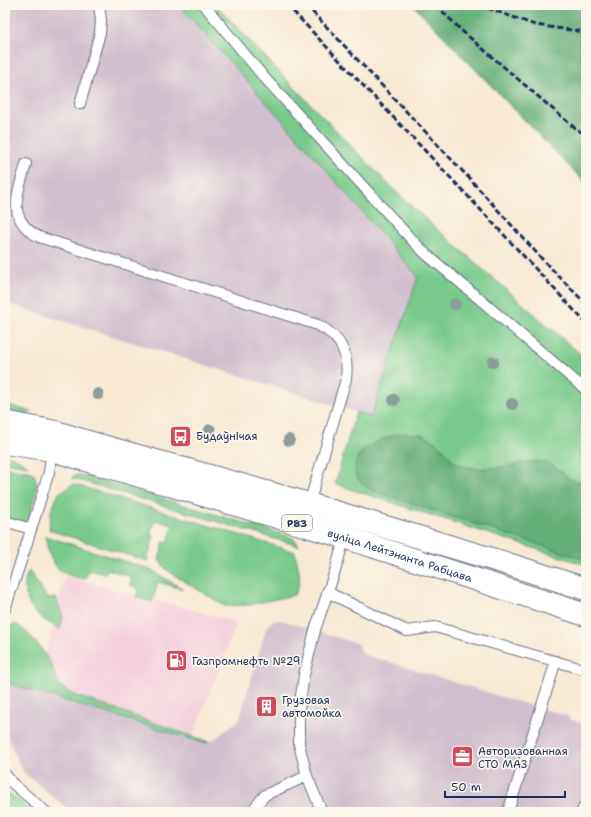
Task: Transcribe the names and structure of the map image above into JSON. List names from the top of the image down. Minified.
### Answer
{"streets":{"highway":["Р83","вуліца Лейтэнанта Рабцава"]},"places":{"bus stop":["Будаўнічая"],"fuel station":["Газпромнефть №29"],"building":["Грузовая автомойка"],"office":["Авторизованная СТО МАЗ"]},"scale_bar":"50 m"}
